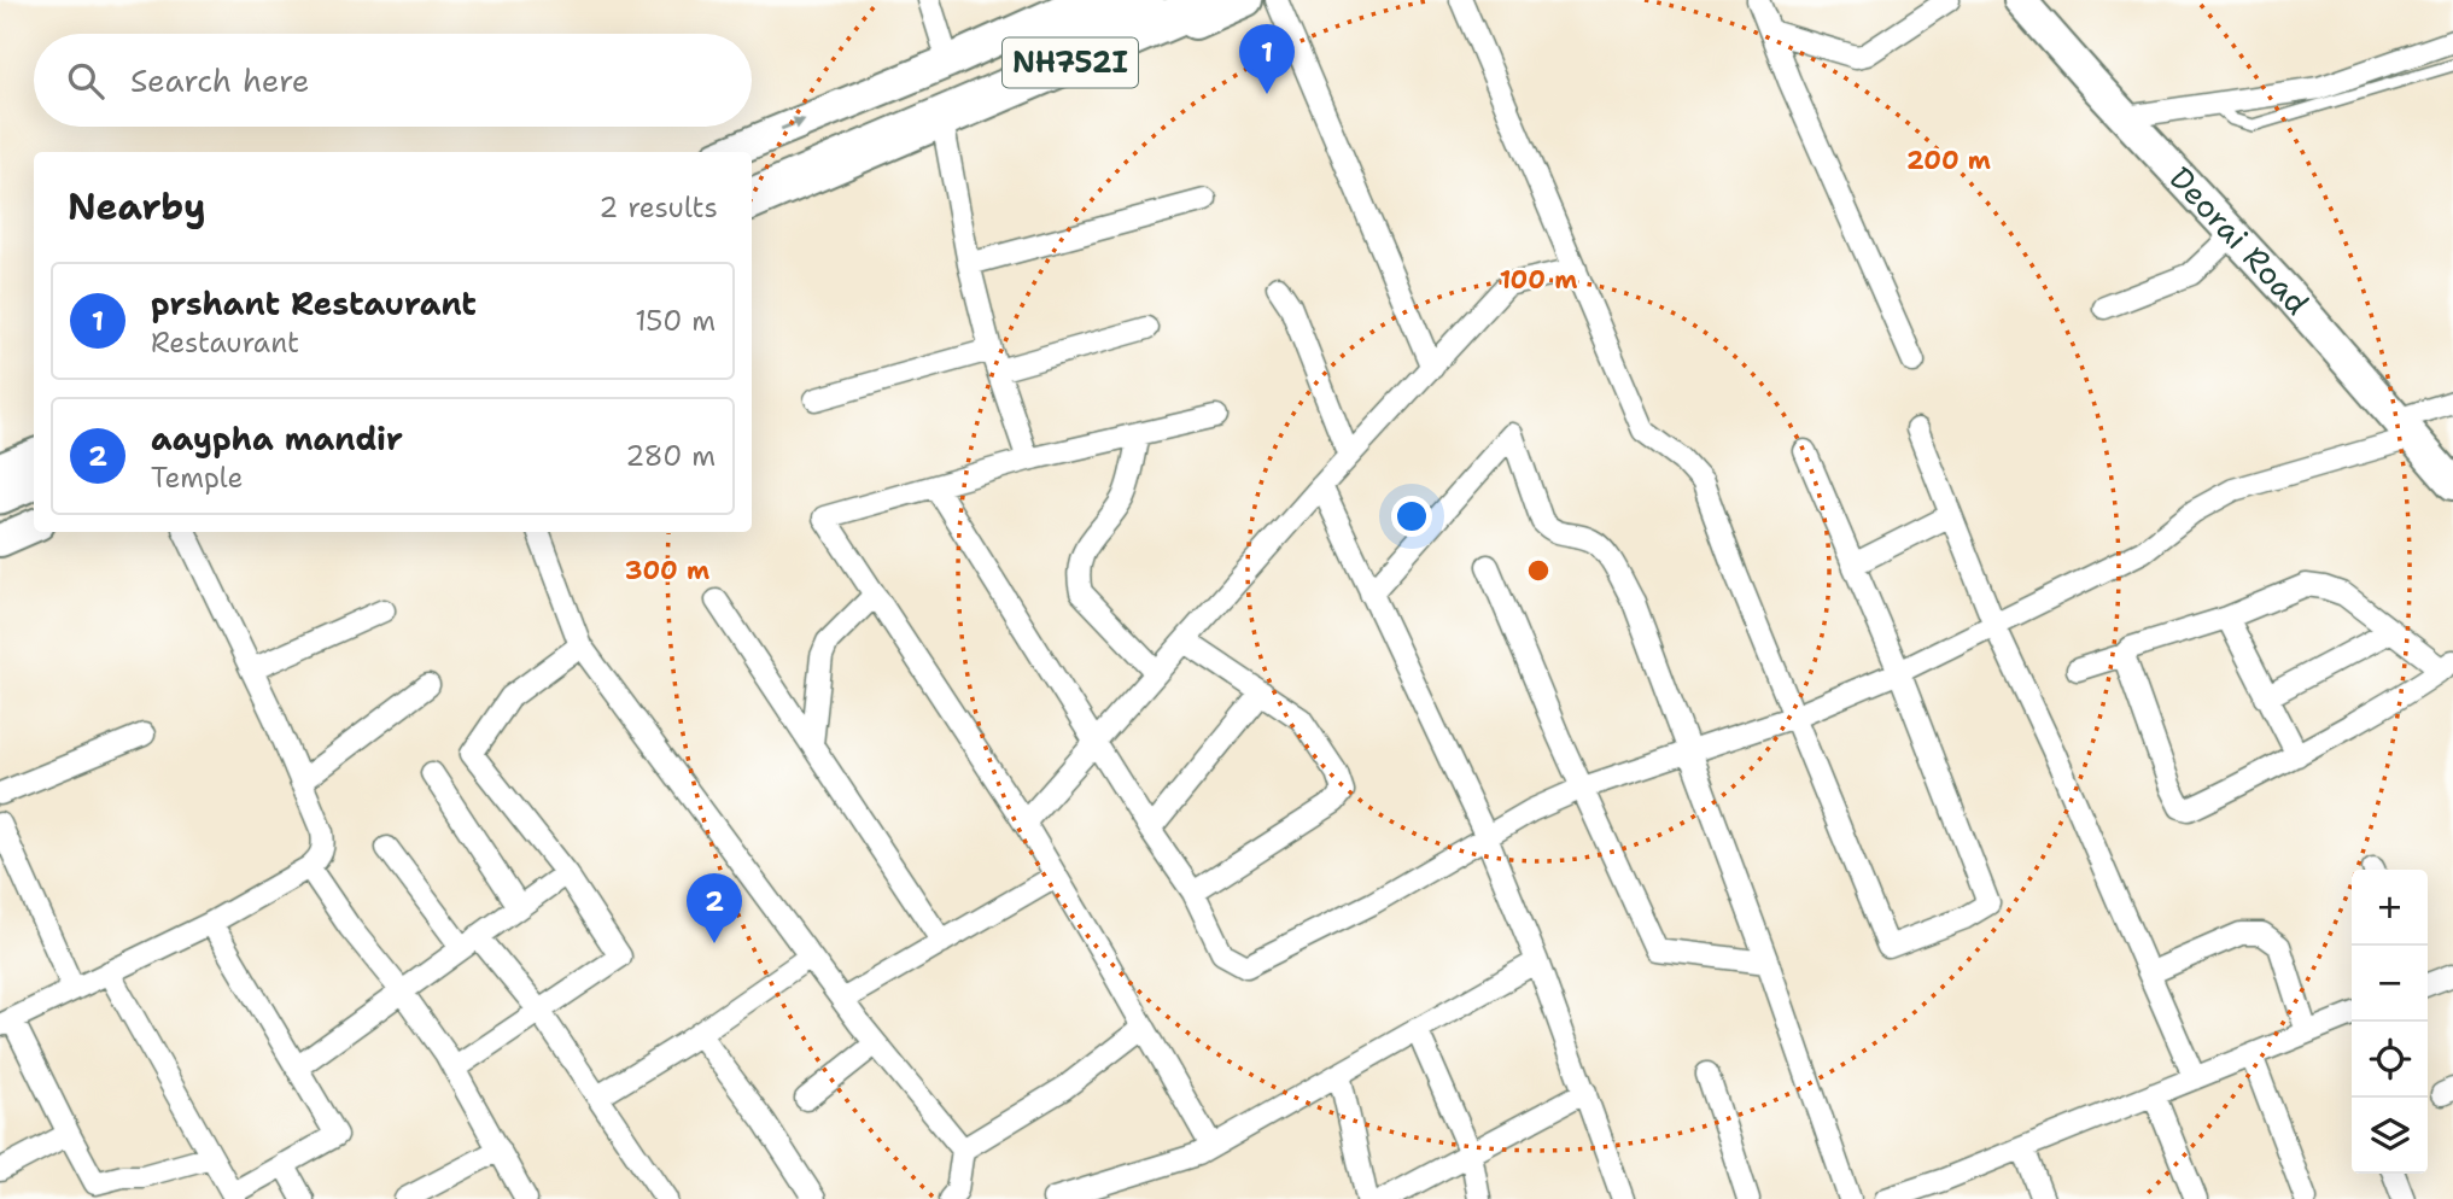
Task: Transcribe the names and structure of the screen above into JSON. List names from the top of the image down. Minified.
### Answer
{"streets":{"highway":["NH752I"],"street":["Deorai Road"]},"page":{"pins":["1","2"],"search":"Search here","heading":["Nearby","2 results"],"list":[{"mark":"1","name":"prshant Restaurant","note":"Restaurant","value":"150 m"},{"mark":"2","name":"aaypha mandir","note":"Temple","value":"280 m"}],"map_buttons":["+","−"]},"rings":["200 m","100 m","300 m"]}
